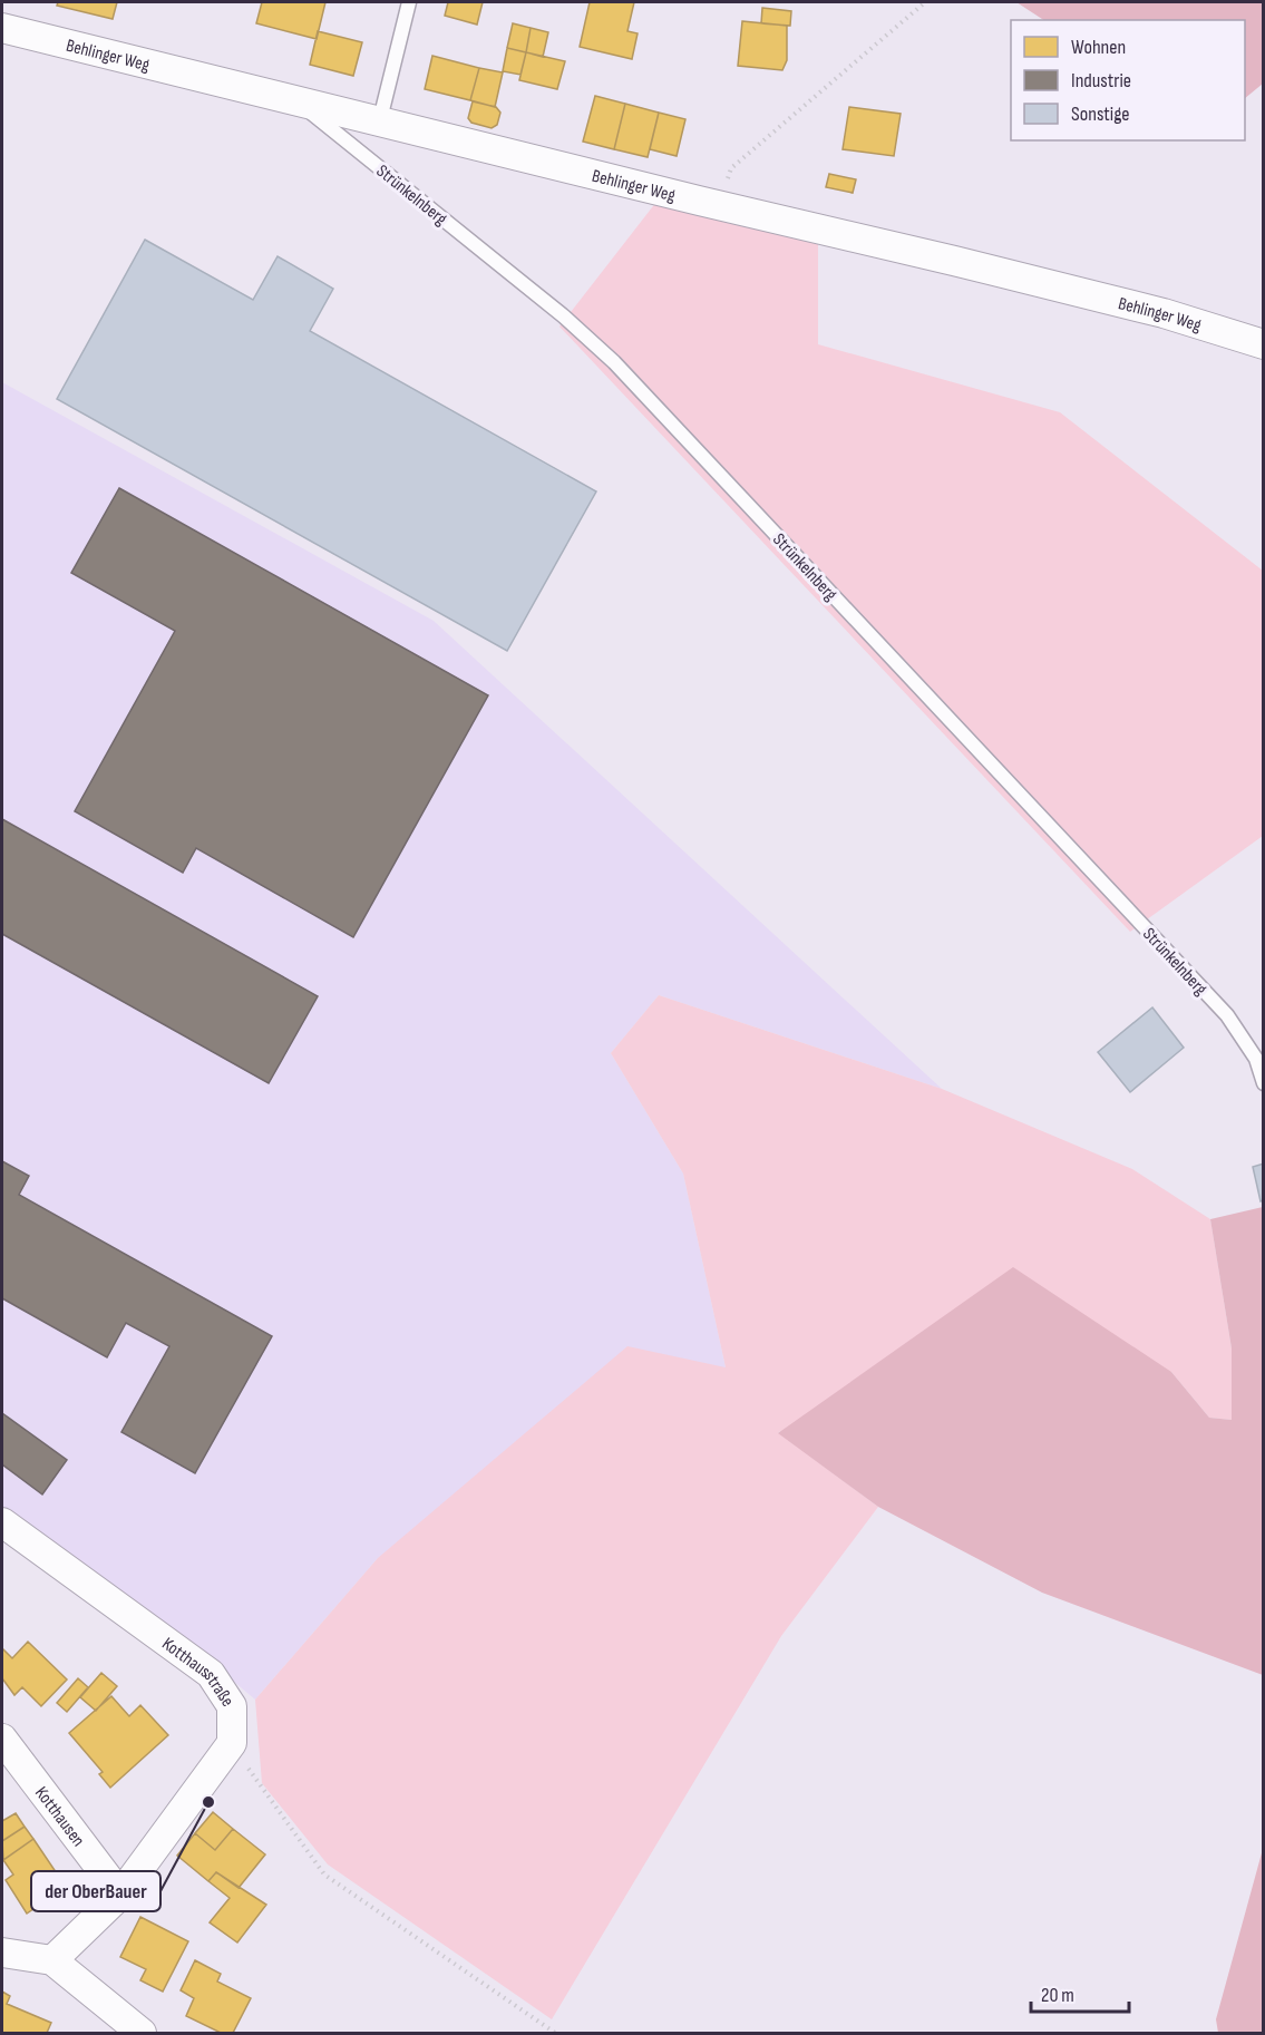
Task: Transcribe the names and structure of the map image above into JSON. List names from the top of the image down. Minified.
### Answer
{"streets":{"street":["Behlinger Weg","Kotthausstraße","Kotthausen"],"lane":["Strünkelnberg"]},"crossings":[["Behlinger Weg","Strünkelnberg"]],"places":["der OberBauer"],"legend":["Wohnen","Industrie","Sonstige"],"scale_bar":"20 m"}
